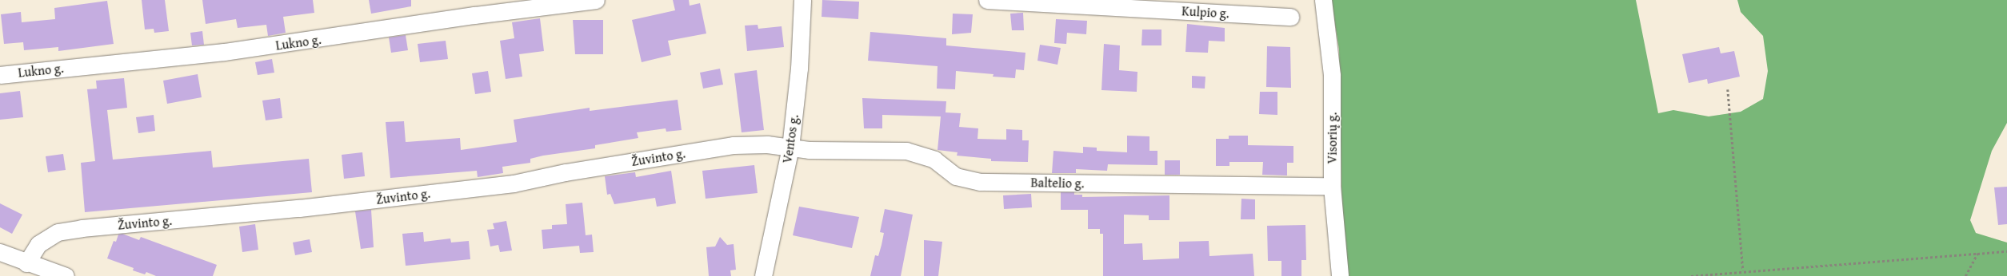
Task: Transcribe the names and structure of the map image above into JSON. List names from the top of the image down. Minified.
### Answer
{"streets":{"street":["Kulpio g.","Lukno g.","Visorių g.","Ventos g.","Žuvinto g.","Baltelio g."]},"crossings":[["Visorių g.","Baltelio g."],["Ventos g.","Žuvinto g."],["Ventos g.","Baltelio g."],["Žuvinto g.","Baltelio g."]]}
